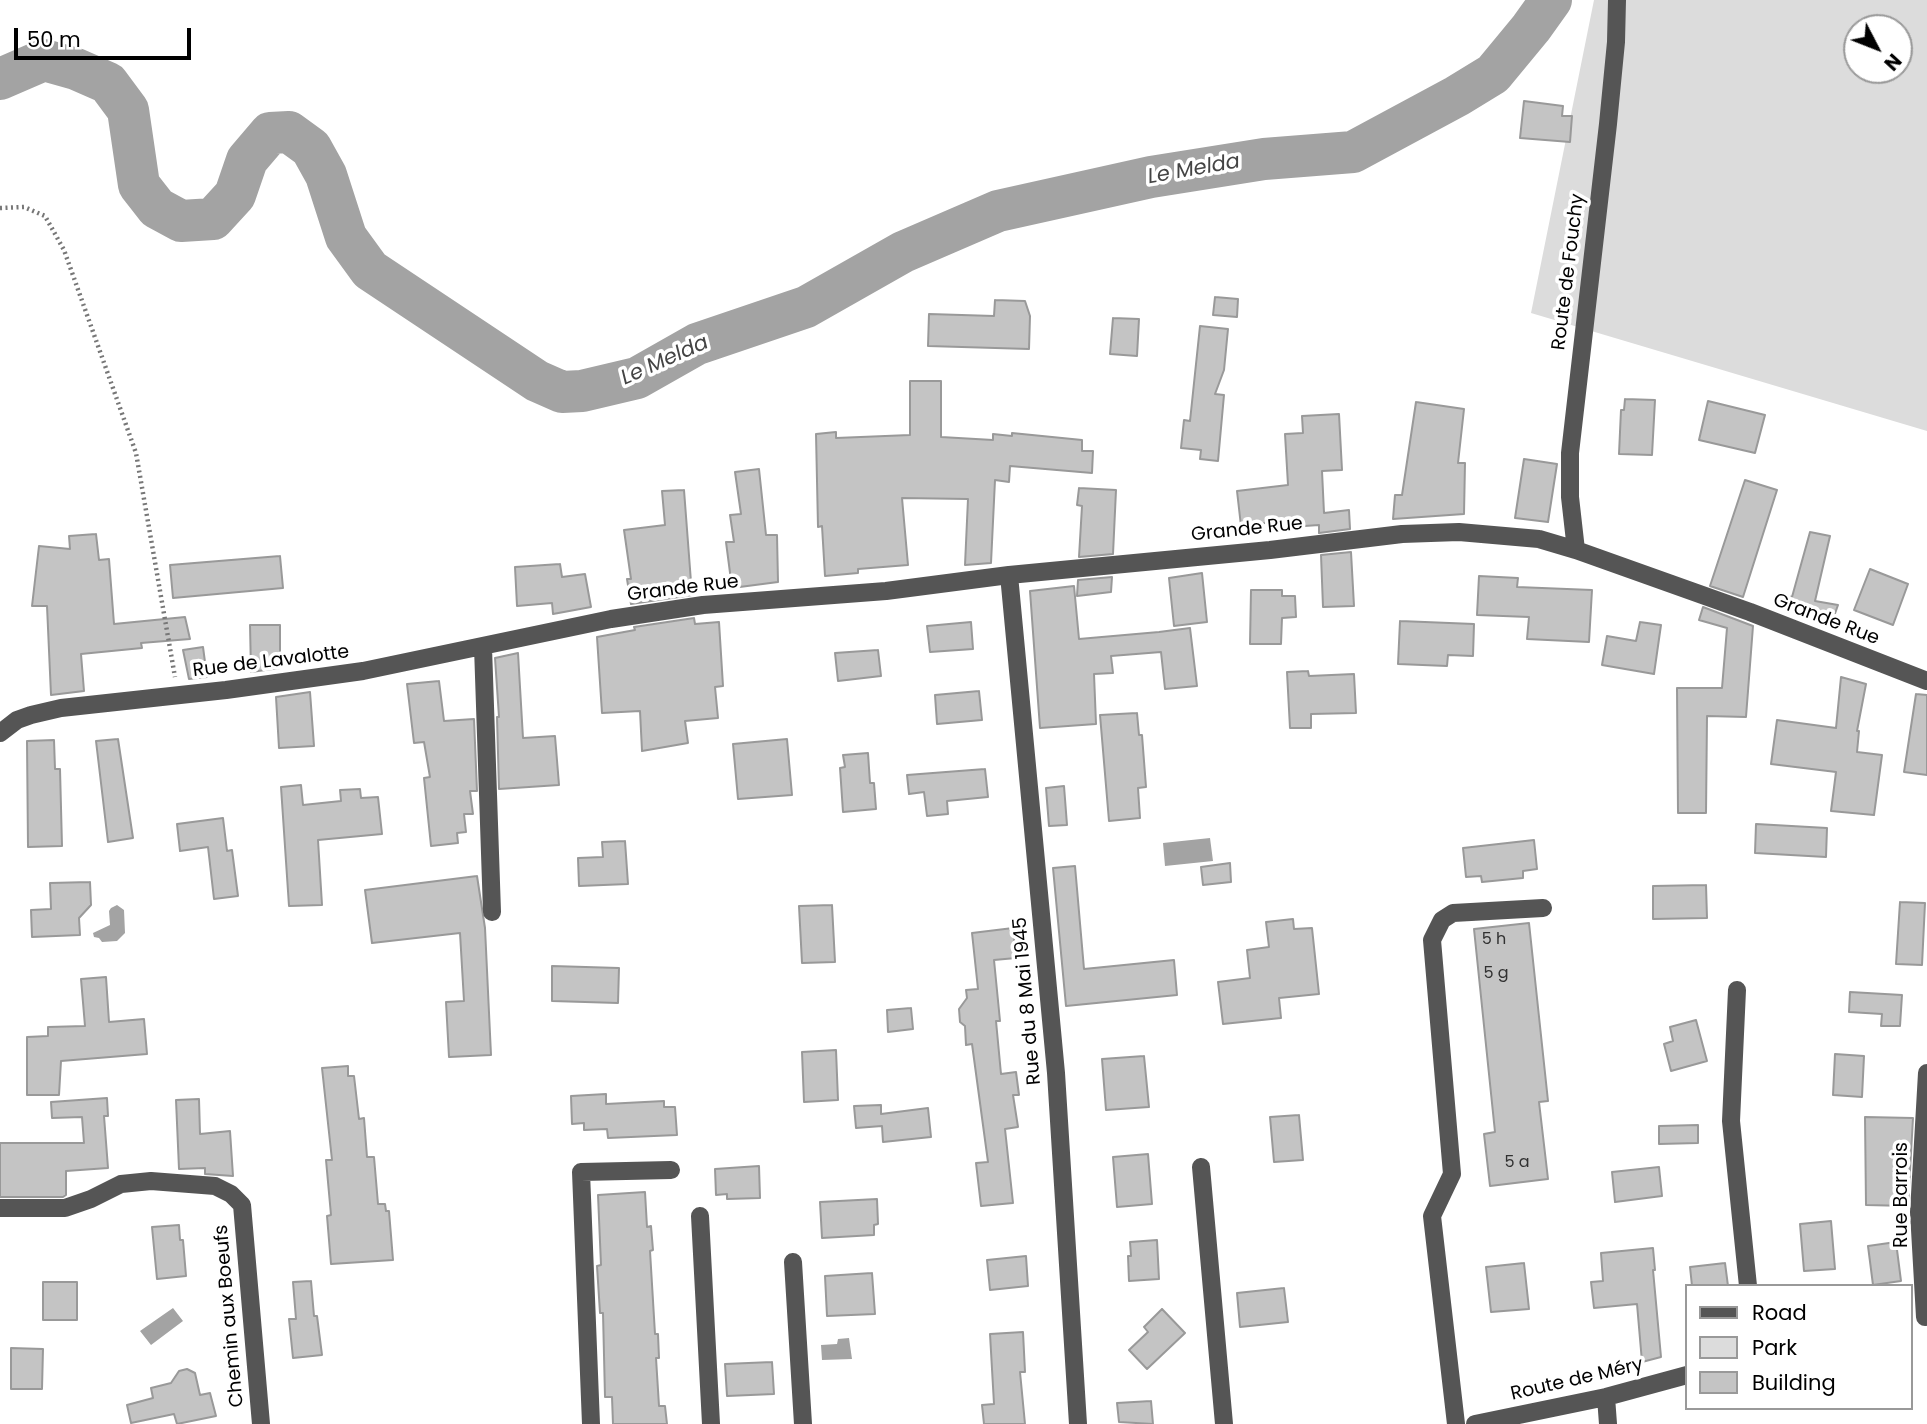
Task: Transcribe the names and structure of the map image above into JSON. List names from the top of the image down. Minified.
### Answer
{"streets":{"street":["Route de Fouchy","Grande Rue","Rue de Lavalotte","Rue du 8 Mai 1945","Rue Barrois","Chemin aux Boeufs","Route de Méry"]},"crossings":[["Route de Fouchy","Grande Rue"],["Grande Rue","Rue de Lavalotte"],["Grande Rue","Rue du 8 Mai 1945"]],"water":["Le Melda"],"house_numbers":["5 h","5 g","5 a"],"legend":["Road","Park","Building"],"scale_bar":"50 m","north":"bottom right"}
